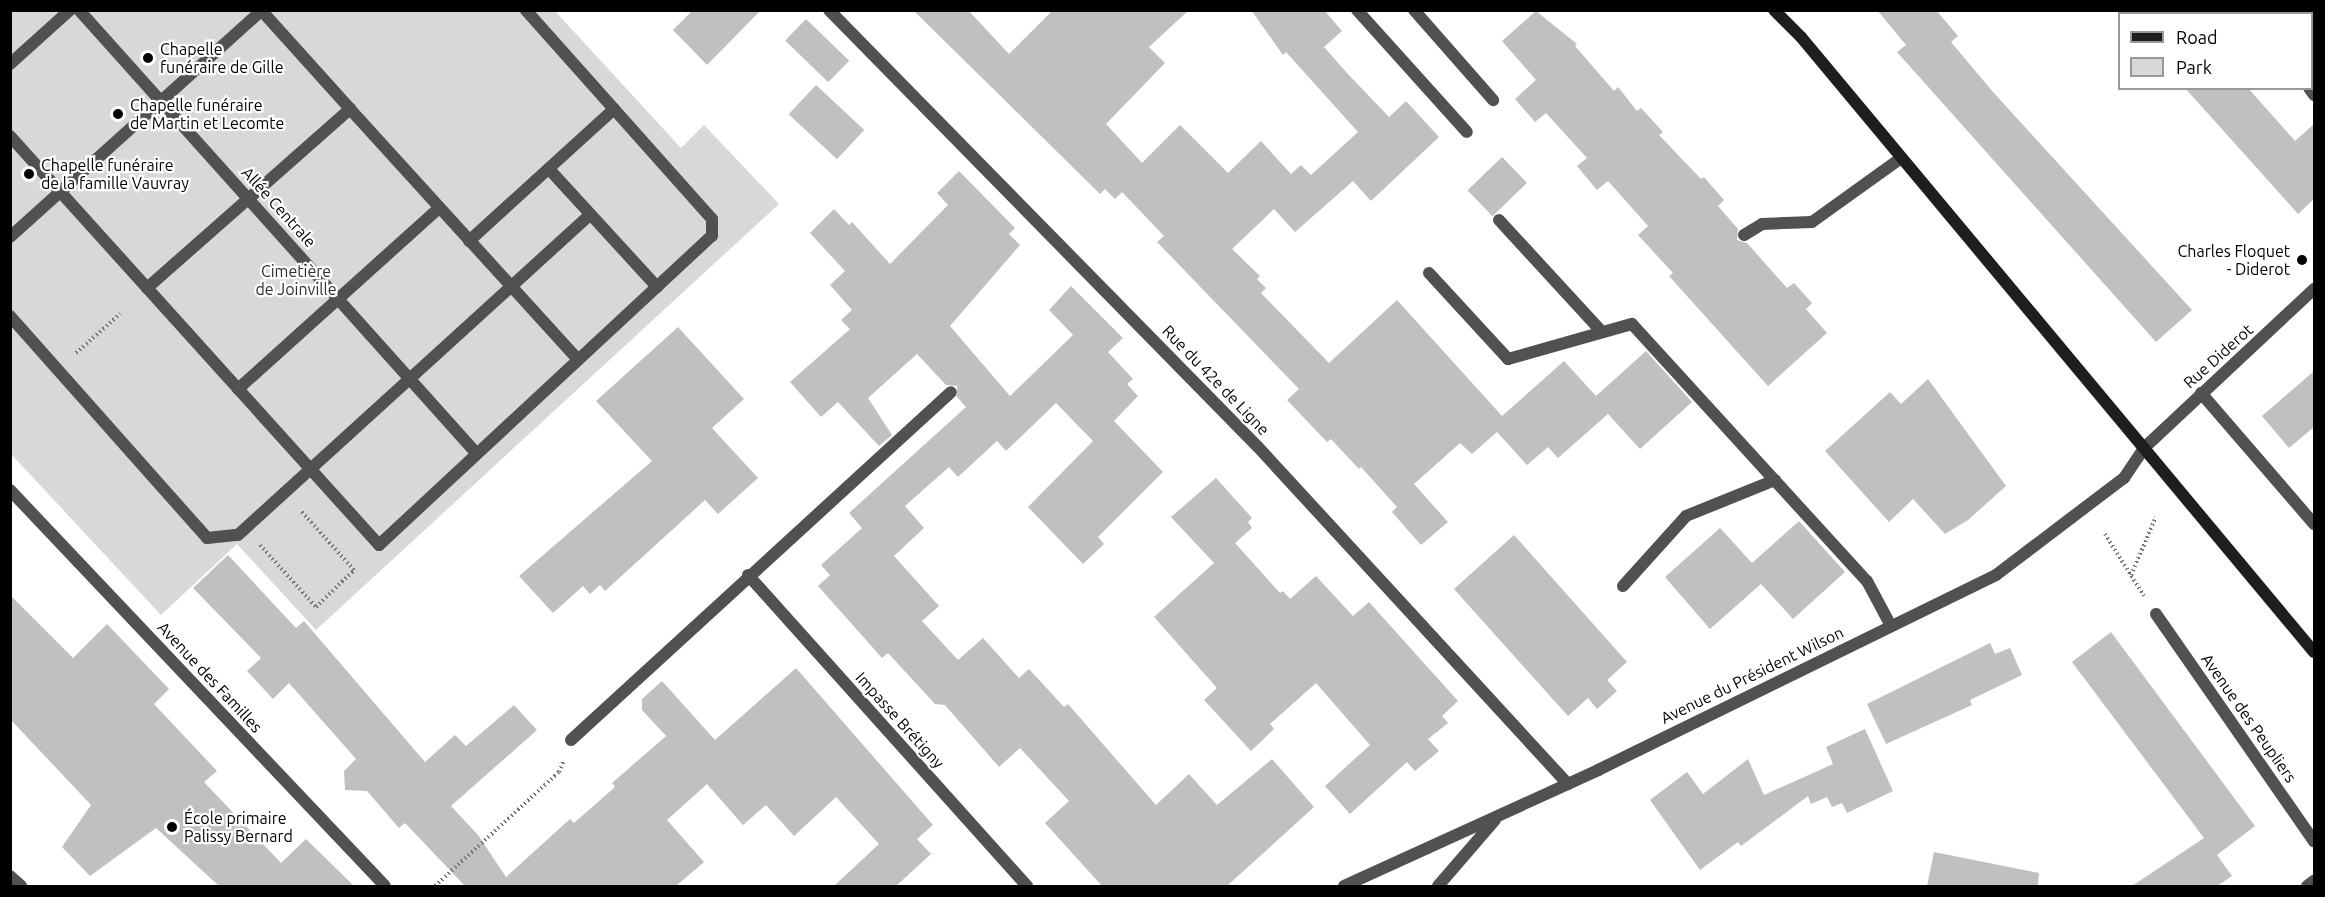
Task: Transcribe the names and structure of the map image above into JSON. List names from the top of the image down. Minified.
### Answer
{"streets":{"street":["Allée Centrale","Rue Diderot","Rue du 42e de Ligne","Avenue du Président Wilson","Avenue des Familles","Avenue des Peupliers","Impasse Brétigny"]},"crossings":[["Rue Diderot","Avenue du Président Wilson"],["Rue du 42e de Ligne","Avenue du Président Wilson"]],"parks":["Cimetière de Joinville"],"places":["Chapelle funéraire de Gille","Chapelle funéraire de Martin et Lecomte","Chapelle funéraire de la famille Vauvray","Charles Floquet - Diderot","École primaire Palissy Bernard"],"legend":["Road","Park"]}
